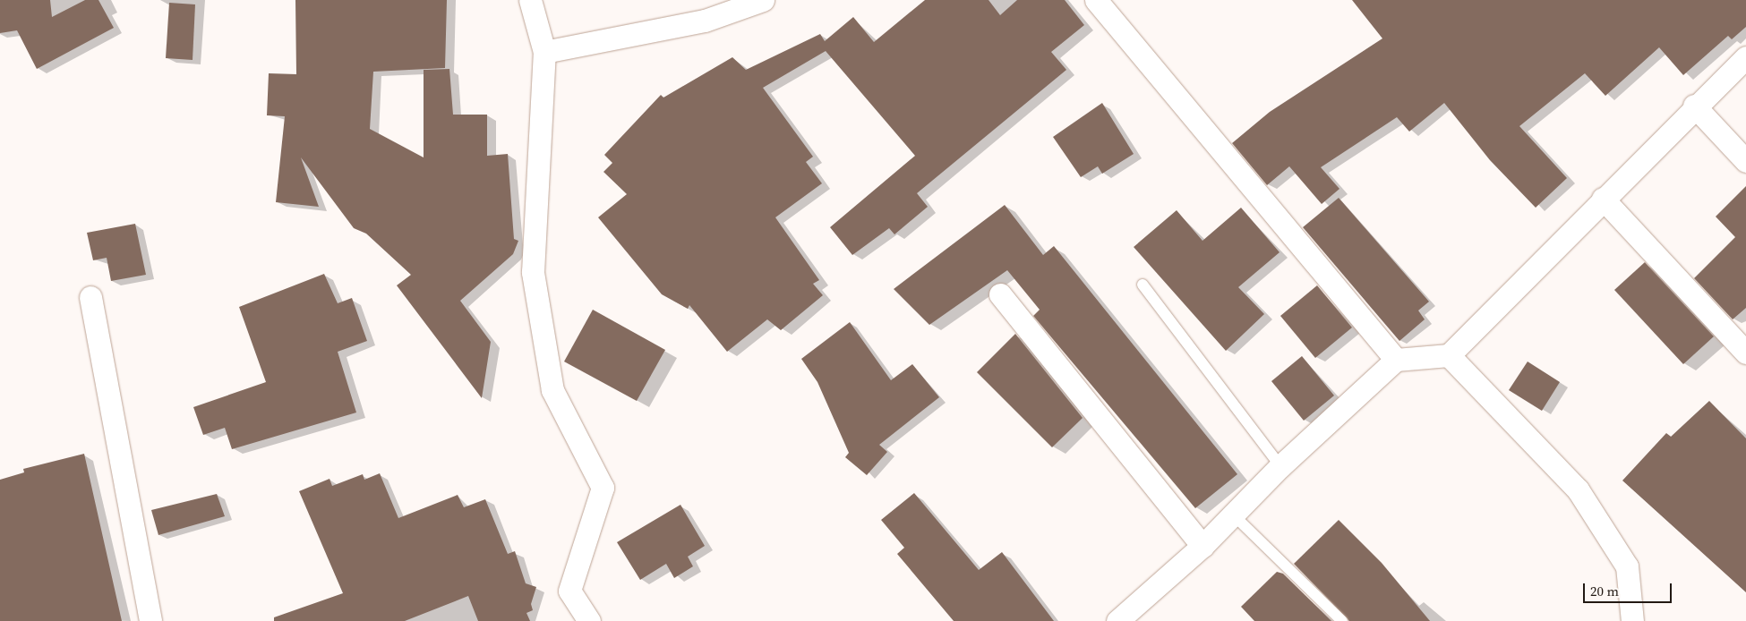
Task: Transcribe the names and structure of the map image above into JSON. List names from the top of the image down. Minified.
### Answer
{"scale_bar":"20 m"}
